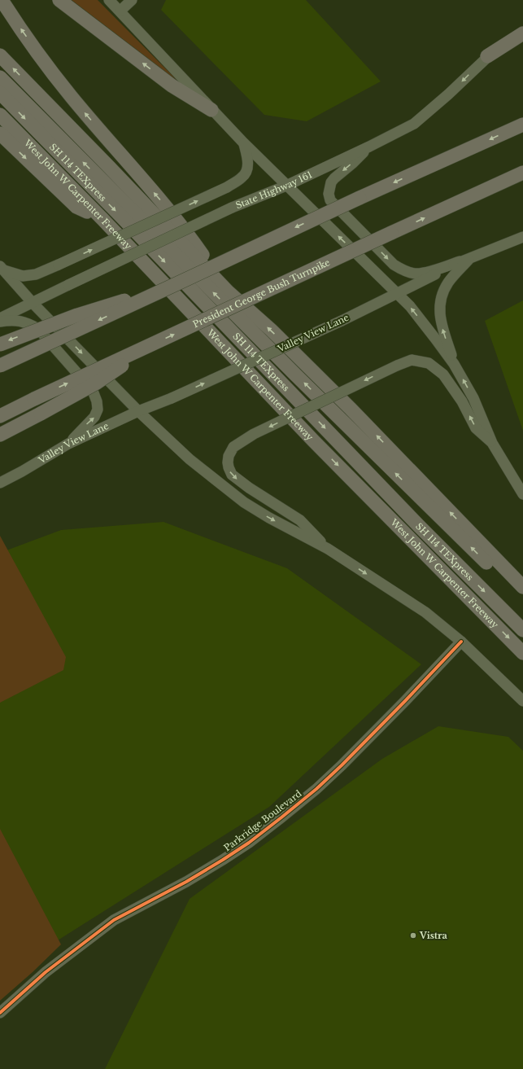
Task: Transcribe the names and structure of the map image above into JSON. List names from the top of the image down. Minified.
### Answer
{"streets":{"highway":["SH 114 TEXpress","West John W Carpenter Freeway","President George Bush Turnpike"],"main road":["State Highway 161","Valley View Lane","Parkridge Boulevard"]},"one_way":["Valley View Lane"],"places":["Vistra"]}
